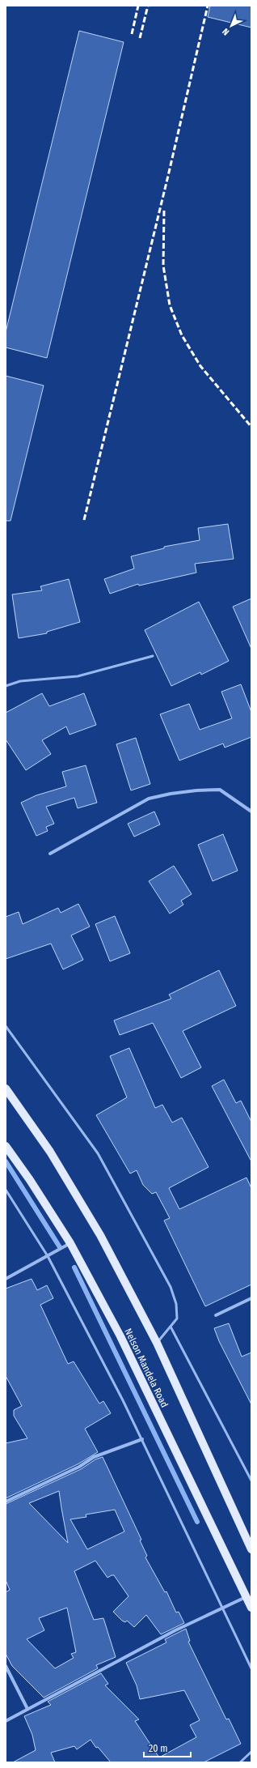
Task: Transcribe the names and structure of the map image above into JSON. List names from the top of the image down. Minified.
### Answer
{"streets":{"main road":["Nelson Mandela Road"]},"scale_bar":"20 m","north":"bottom left"}
